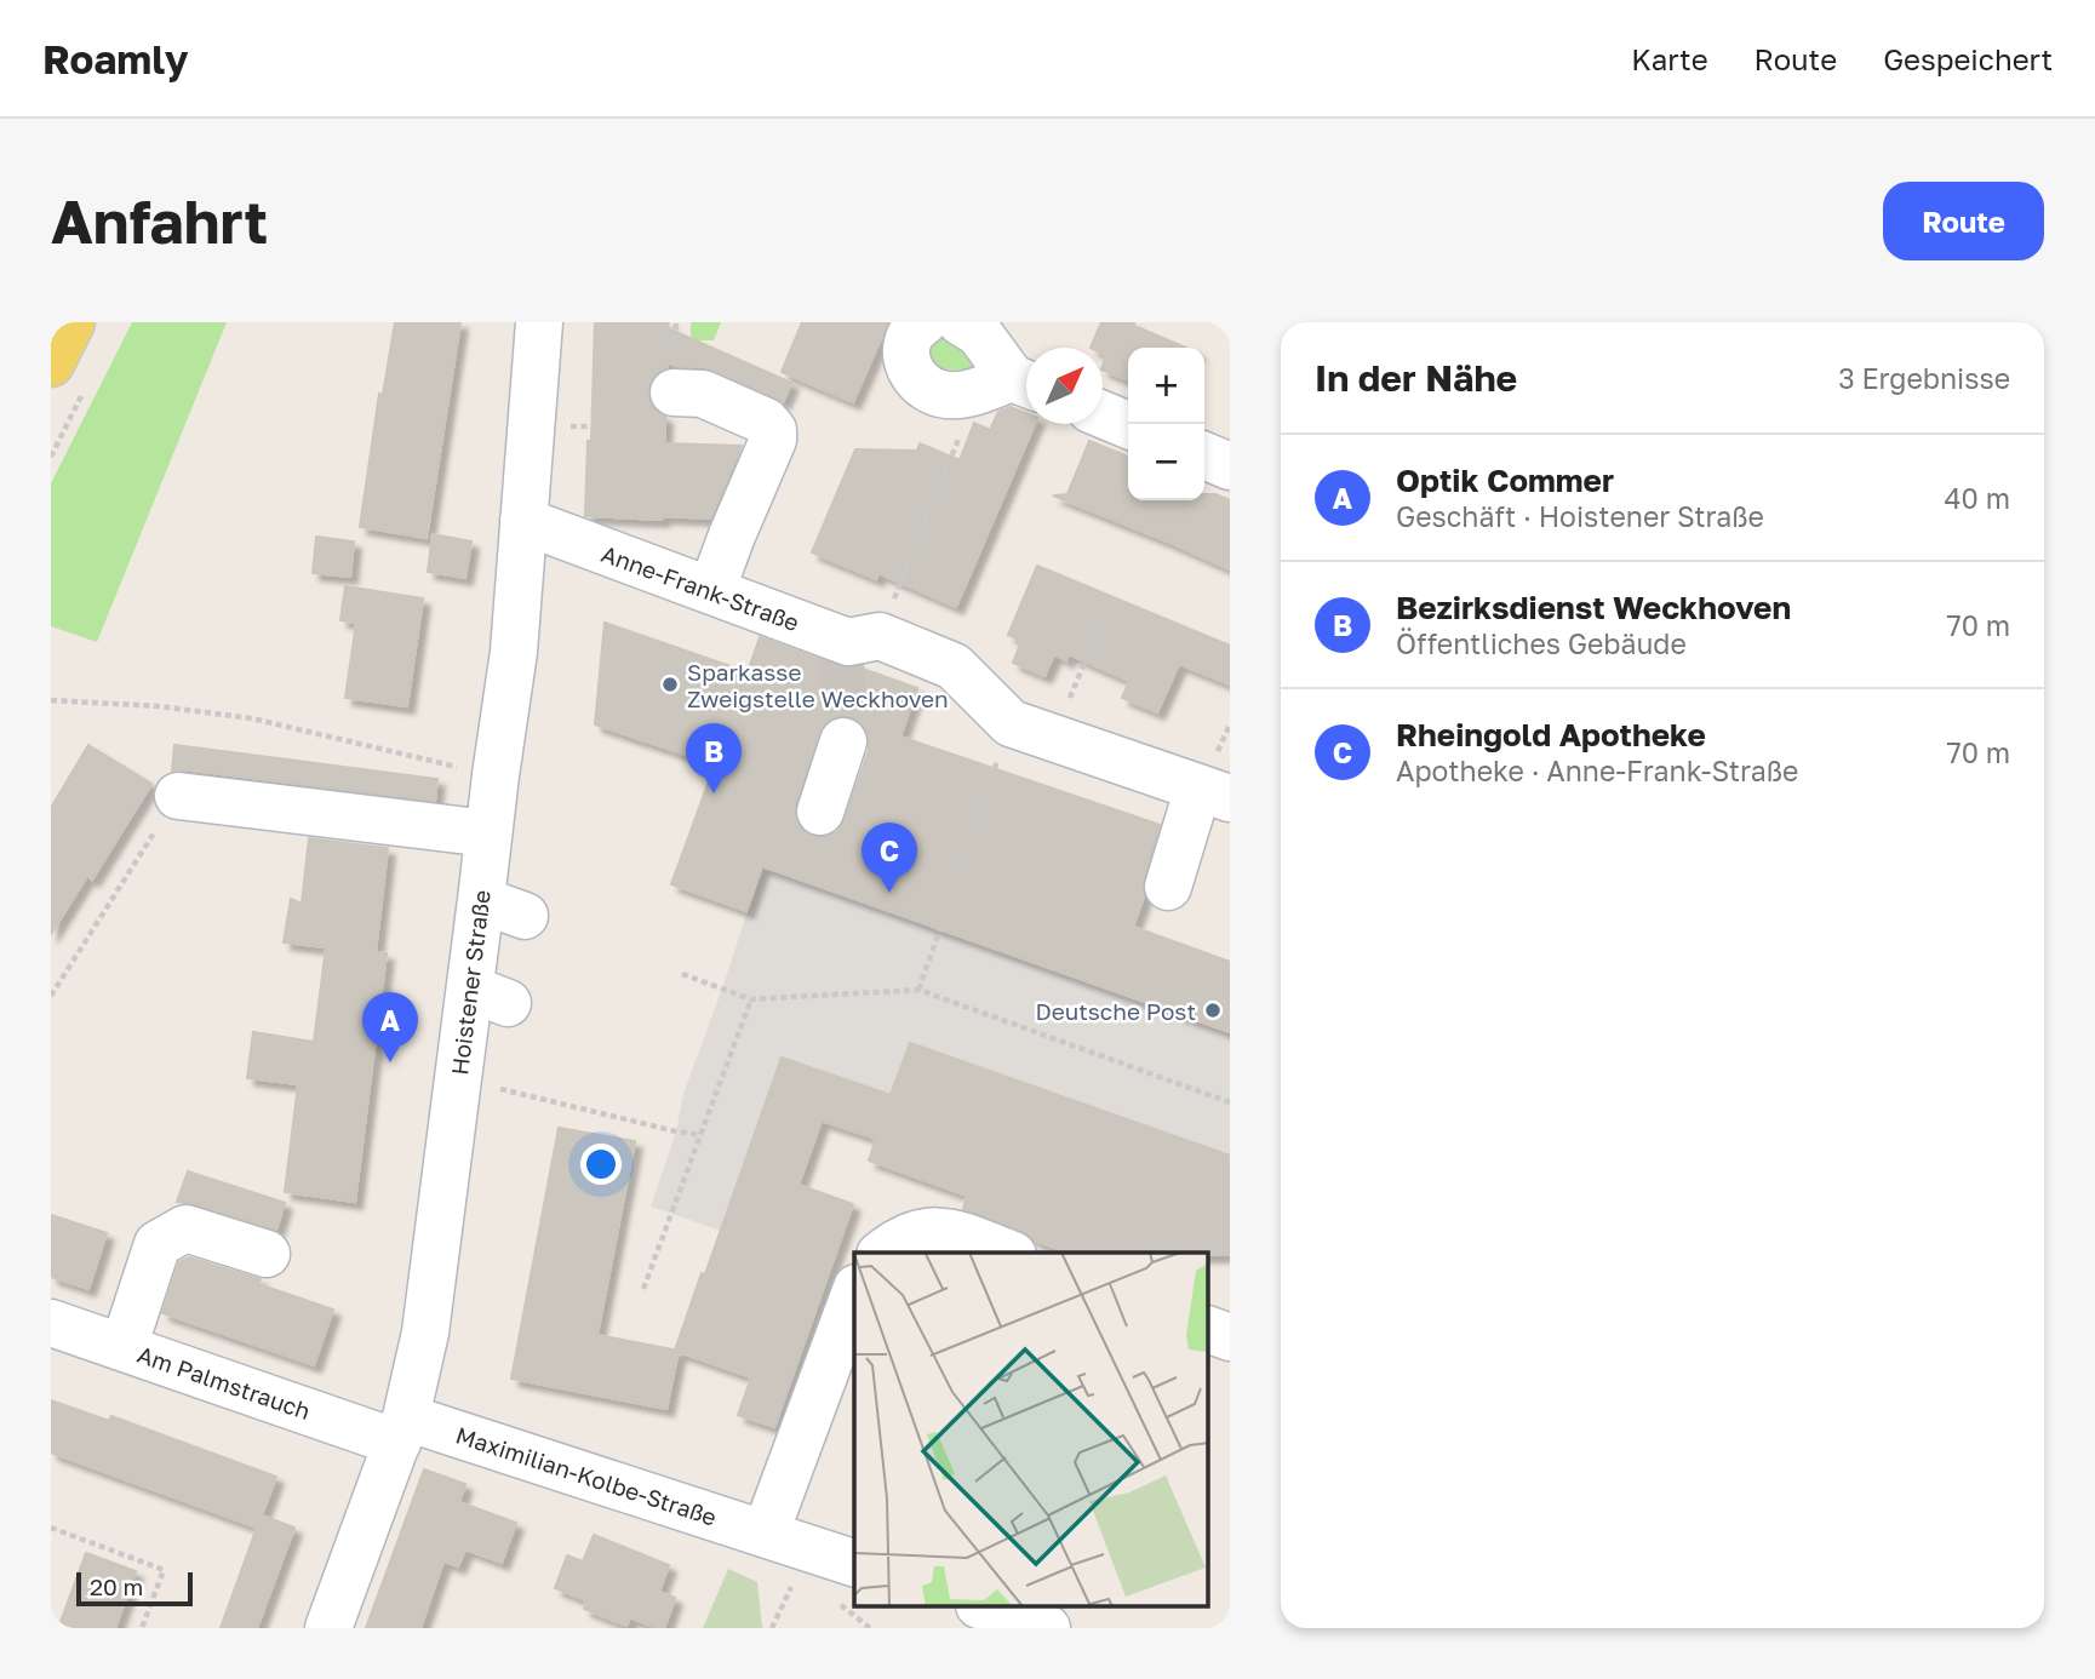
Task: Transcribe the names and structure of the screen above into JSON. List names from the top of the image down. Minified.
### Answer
{"streets":{"street":["Anne-Frank-Straße","Hoistener Straße","Am Palmstrauch","Maximilian-Kolbe-Straße"]},"crossings":[["Anne-Frank-Straße","Hoistener Straße"],["Hoistener Straße","Am Palmstrauch"],["Hoistener Straße","Maximilian-Kolbe-Straße"],["Am Palmstrauch","Maximilian-Kolbe-Straße"]],"places":["Sparkasse Zweigstelle Weckhoven","Deutsche Post"],"scale_bar":"20 m","north":"top right","page":{"header":"Roamly","nav":["Karte","Route","Gespeichert"],"buttons":"Route","title":"Anfahrt","heading":["In der Nähe","3 Ergebnisse"],"map_buttons":["+","−"],"list":[{"mark":"A","name":"Optik Commer","note":"Geschäft · Hoistener Straße","value":"40 m"},{"mark":"B","name":"Bezirksdienst Weckhoven","note":"Öffentliches Gebäude","value":"70 m"},{"mark":"C","name":"Rheingold Apotheke","note":"Apotheke · Anne-Frank-Straße","value":"70 m"}],"pins":["B","C","A"],"scale":"20 m"}}
